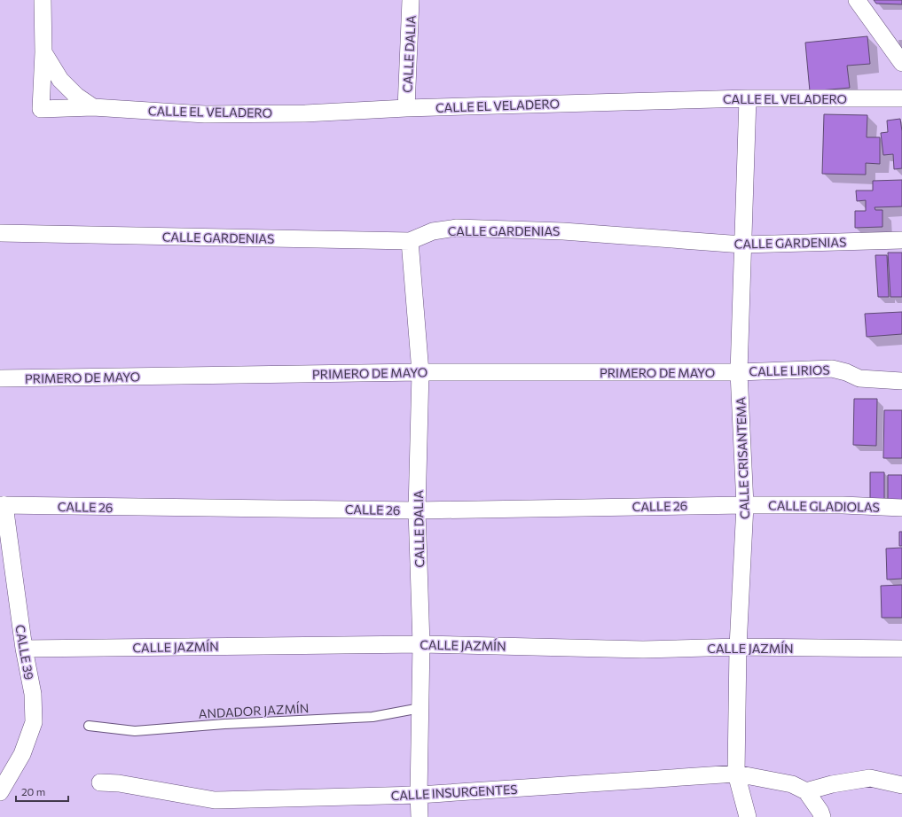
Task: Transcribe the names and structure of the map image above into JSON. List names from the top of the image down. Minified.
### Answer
{"streets":{"street":["CALLE DALIA","CALLE EL VELADERO","CALLE GARDENIAS","CALLE LIRIOS","PRIMERO DE MAYO","CALLE CRISANTEMA","CALLE 26","CALLE GLADIOLAS","CALLE JAZMÍN","CALLE 39","CALLE INSURGENTES"],"lane":["ANDADOR JAZMÍN"]},"crossings":[["CALLE DALIA","CALLE EL VELADERO"],["CALLE DALIA","CALLE GARDENIAS"],["CALLE DALIA","PRIMERO DE MAYO"],["CALLE DALIA","CALLE 26"],["CALLE DALIA","CALLE JAZMÍN"],["CALLE DALIA","ANDADOR JAZMÍN"],["CALLE DALIA","CALLE INSURGENTES"],["CALLE EL VELADERO","CALLE CRISANTEMA"],["CALLE GARDENIAS","CALLE CRISANTEMA"],["CALLE LIRIOS","PRIMERO DE MAYO"],["CALLE LIRIOS","CALLE CRISANTEMA"],["PRIMERO DE MAYO","CALLE CRISANTEMA"],["CALLE CRISANTEMA","CALLE 26"],["CALLE CRISANTEMA","CALLE GLADIOLAS"],["CALLE CRISANTEMA","CALLE JAZMÍN"],["CALLE CRISANTEMA","CALLE INSURGENTES"],["CALLE 26","CALLE GLADIOLAS"],["CALLE 26","CALLE 39"],["CALLE JAZMÍN","CALLE 39"]],"scale_bar":"20 m"}
